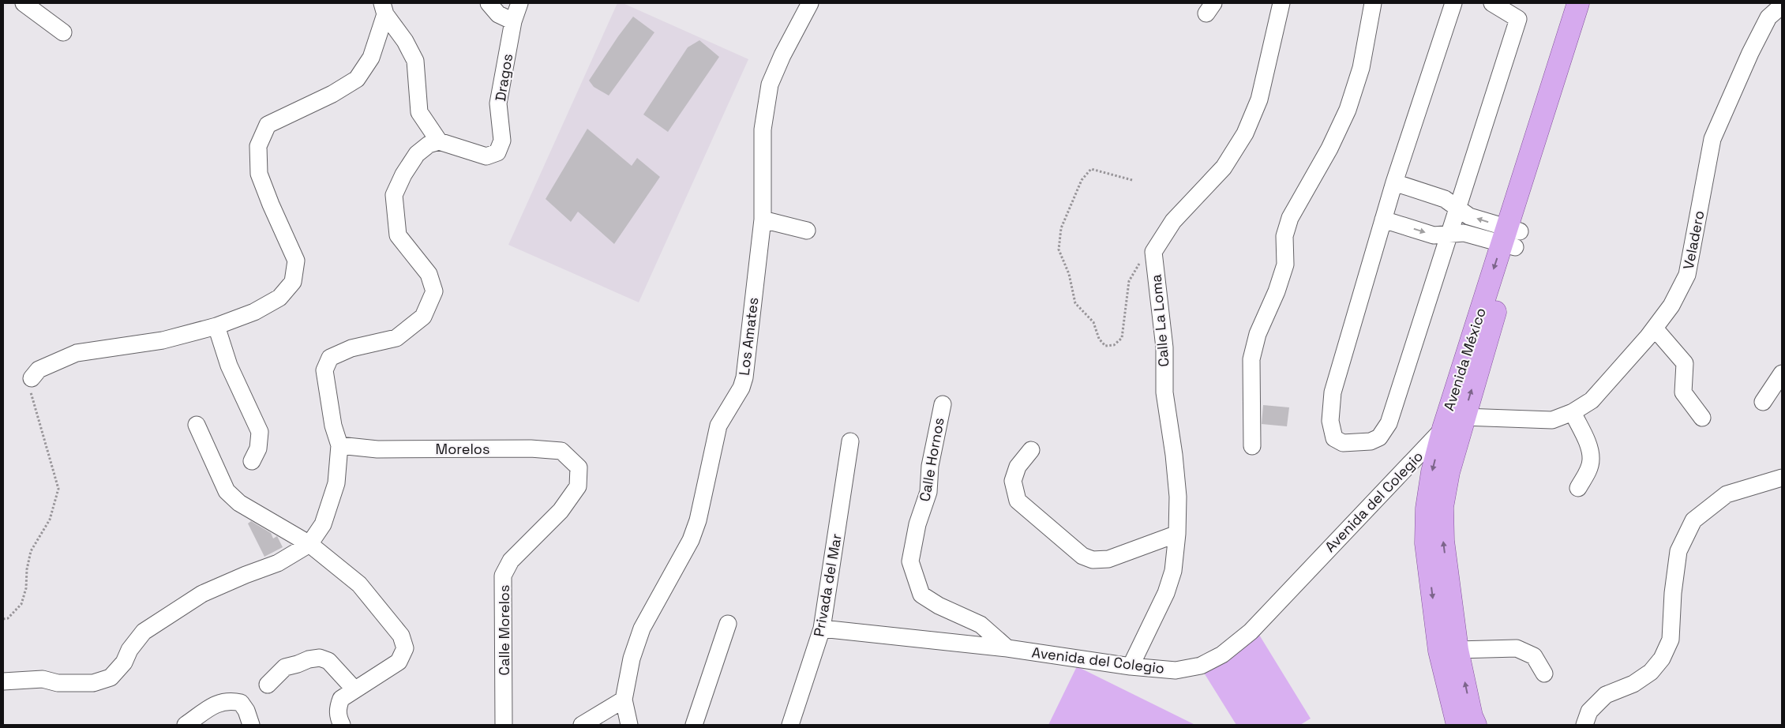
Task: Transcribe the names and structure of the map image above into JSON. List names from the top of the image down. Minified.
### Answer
{"streets":{"main road":["Avenida México"],"street":["Dragos","Veladero","Calle La Loma","Los Amates","Morelos","Calle Hornos","Avenida del Colegio","Privada del Mar","Calle Morelos"]},"crossings":[["Veladero","Avenida México"],["Veladero","Avenida del Colegio"],["Calle La Loma","Avenida del Colegio"],["Avenida México","Avenida del Colegio"],["Morelos","Calle Morelos"],["Calle Hornos","Avenida del Colegio"],["Avenida del Colegio","Privada del Mar"]]}
